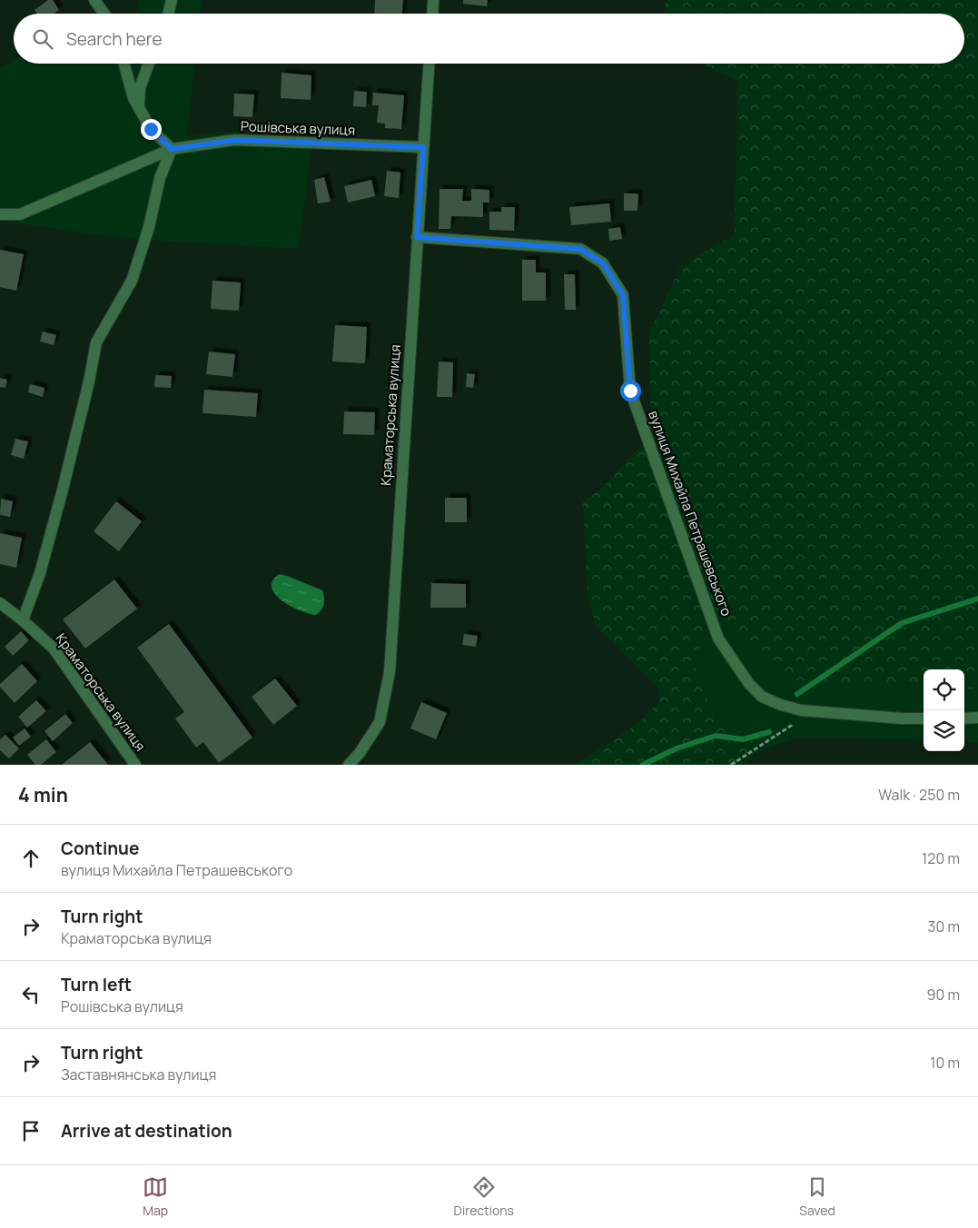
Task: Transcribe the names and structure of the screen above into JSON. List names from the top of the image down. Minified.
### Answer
{"streets":{"street":["Рошівська вулиця","Краматорська вулиця","вулиця Михайла Петрашевського"]},"crossings":[["Рошівська вулиця","Краматорська вулиця"],["Краматорська вулиця","вулиця Михайла Петрашевського"]],"page":{"search":"Search here","heading":["4 min","Walk · 250 m"],"list":[["Continue","вулиця Михайла Петрашевського","120 m"],["Turn right","Краматорська вулиця","30 m"],["Turn left","Рошівська вулиця","90 m"],["Turn right","Заставнянська вулиця","10 m"],"Arrive at destination"],"nav":["Map","Directions","Saved"]}}
